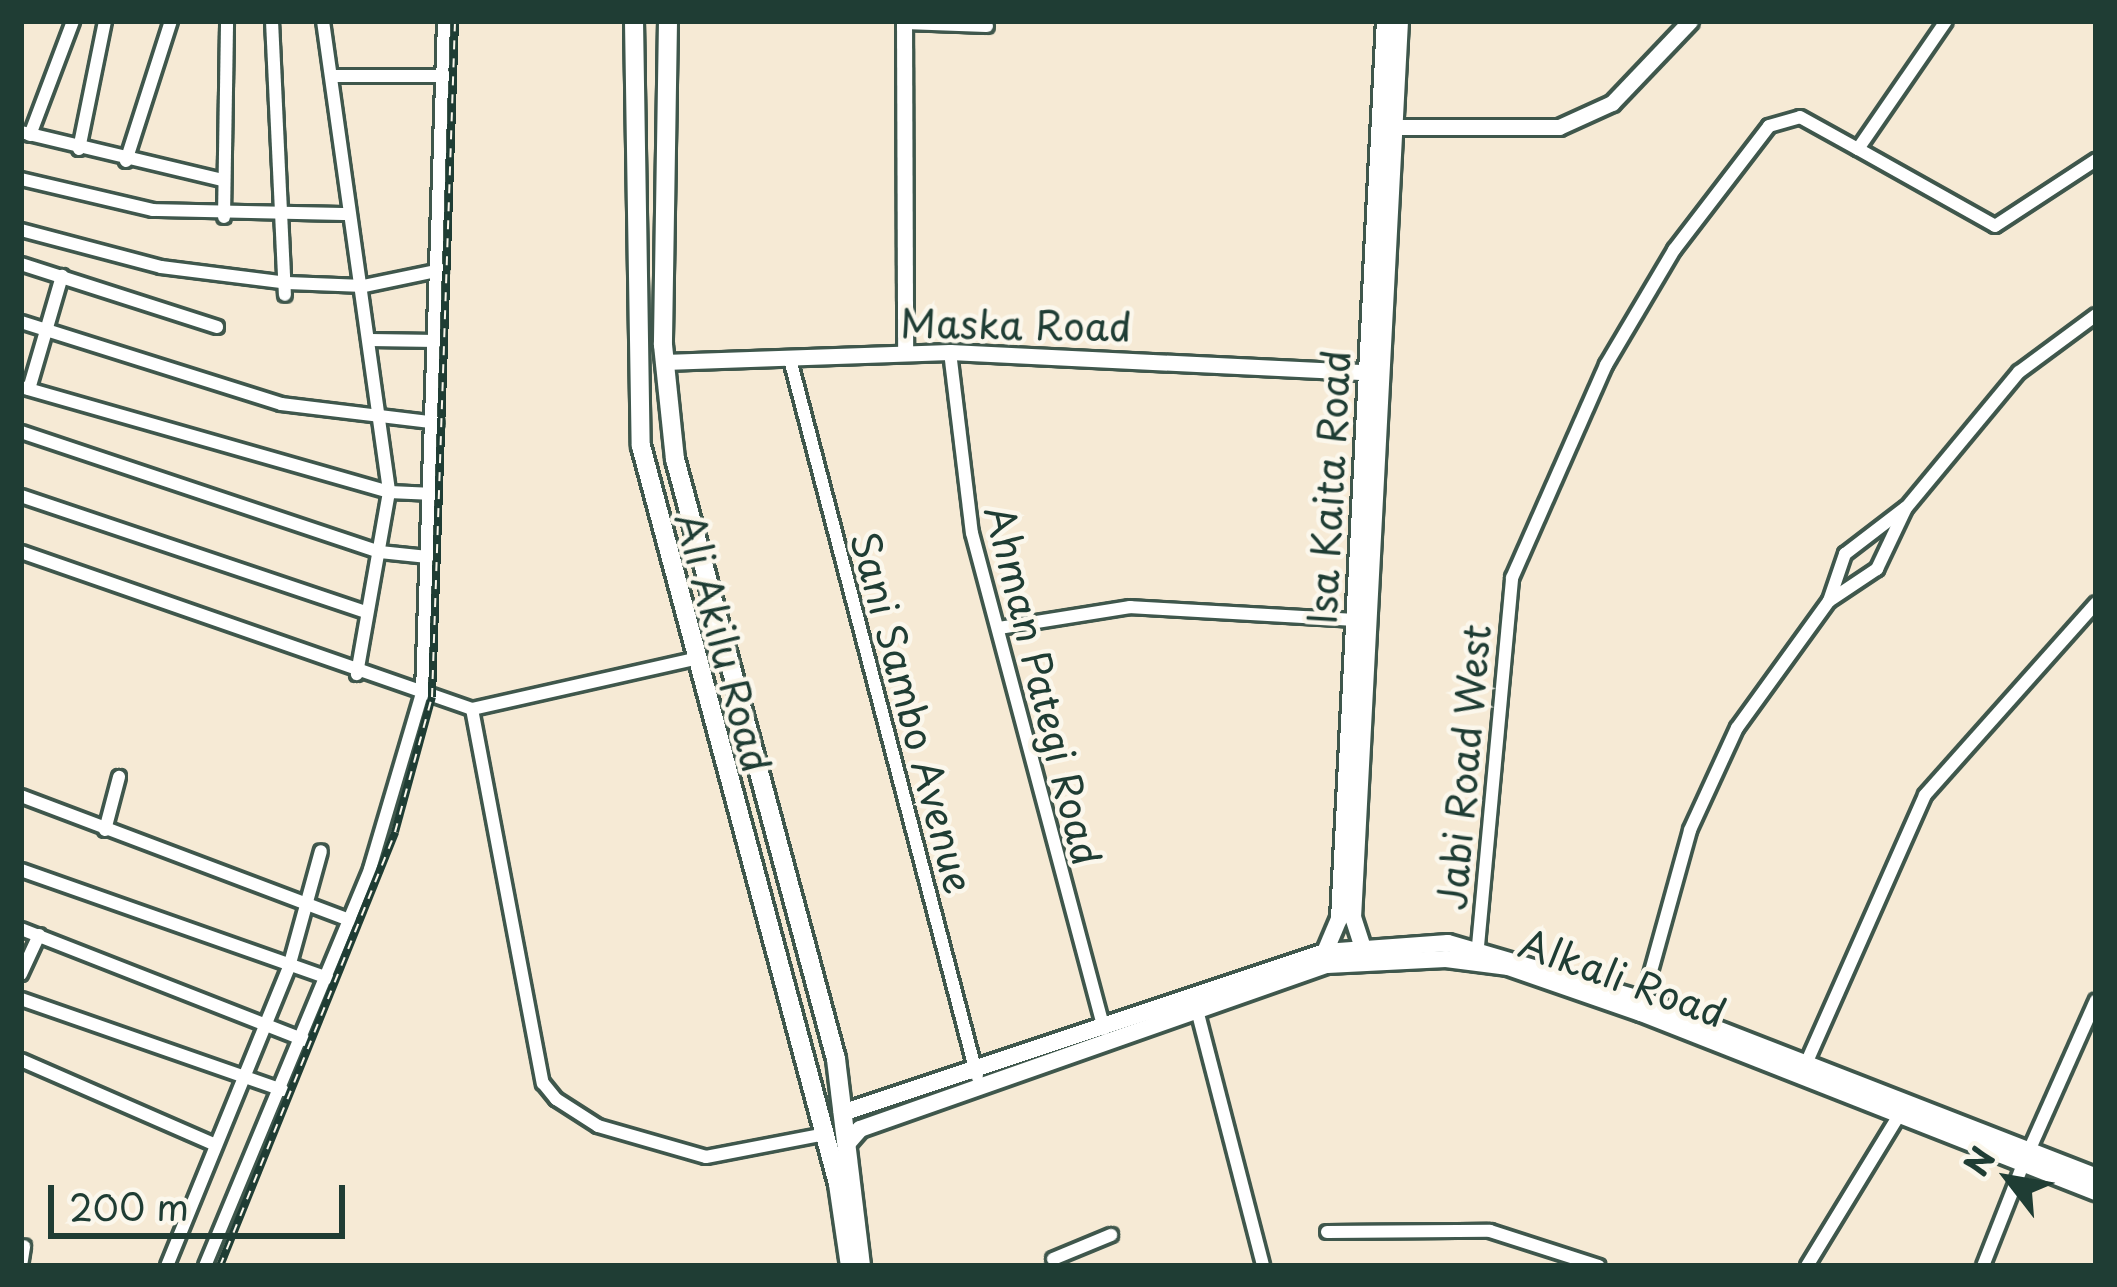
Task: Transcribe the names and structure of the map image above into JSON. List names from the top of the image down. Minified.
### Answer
{"streets":{"main road":["Isa Kaita Road","Ali Akilu Road","Alkali Road"],"street":["Maska Road","Ahman Pategi Road","Sani Sambo Avenue","Jabi Road West"]},"crossings":[["Maska Road","Isa Kaita Road"],["Maska Road","Ali Akilu Road"],["Maska Road","Ahman Pategi Road"],["Maska Road","Sani Sambo Avenue"],["Isa Kaita Road","Alkali Road"],["Ali Akilu Road","Alkali Road"],["Ahman Pategi Road","Alkali Road"],["Sani Sambo Avenue","Alkali Road"],["Jabi Road West","Alkali Road"]],"scale_bar":"200 m","north":"top left"}
